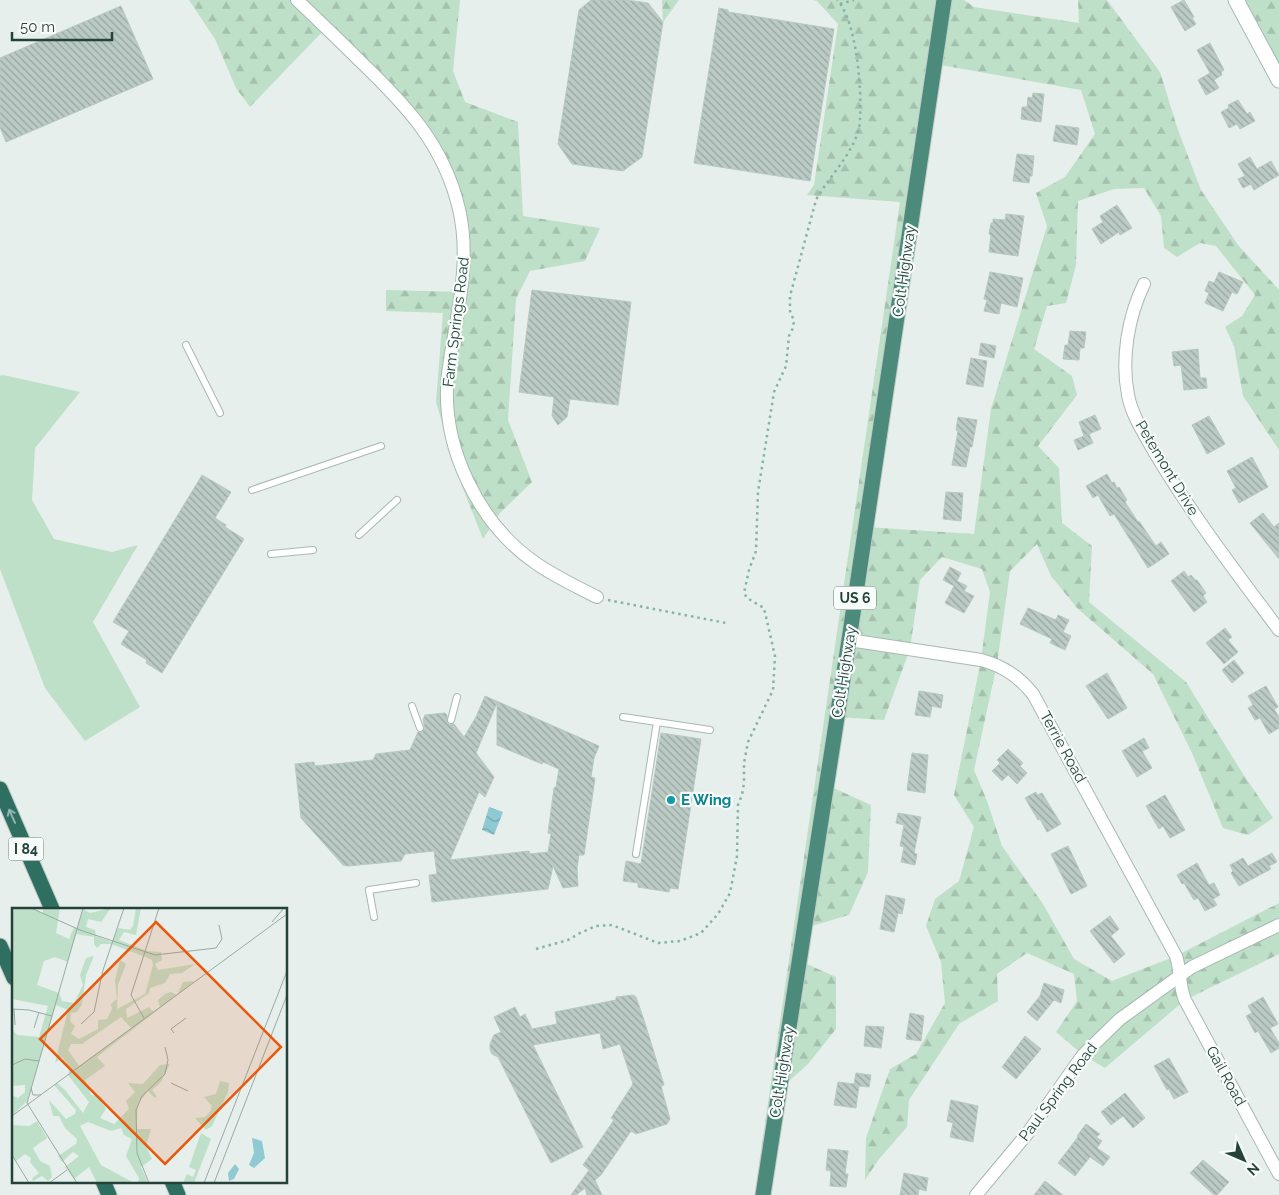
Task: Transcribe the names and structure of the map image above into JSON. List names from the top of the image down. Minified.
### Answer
{"streets":{"highway":["Colt Highway","US 6","I 84"],"street":["Farm Springs Road","Petemont Drive","Terrie Road","Gail Road","Paul Spring Road"]},"crossings":[["Colt Highway","Terrie Road"],["Terrie Road","Gail Road"],["Terrie Road","Paul Spring Road"],["Gail Road","Paul Spring Road"]],"places":["E Wing"],"scale_bar":"50 m","north":"bottom right"}
